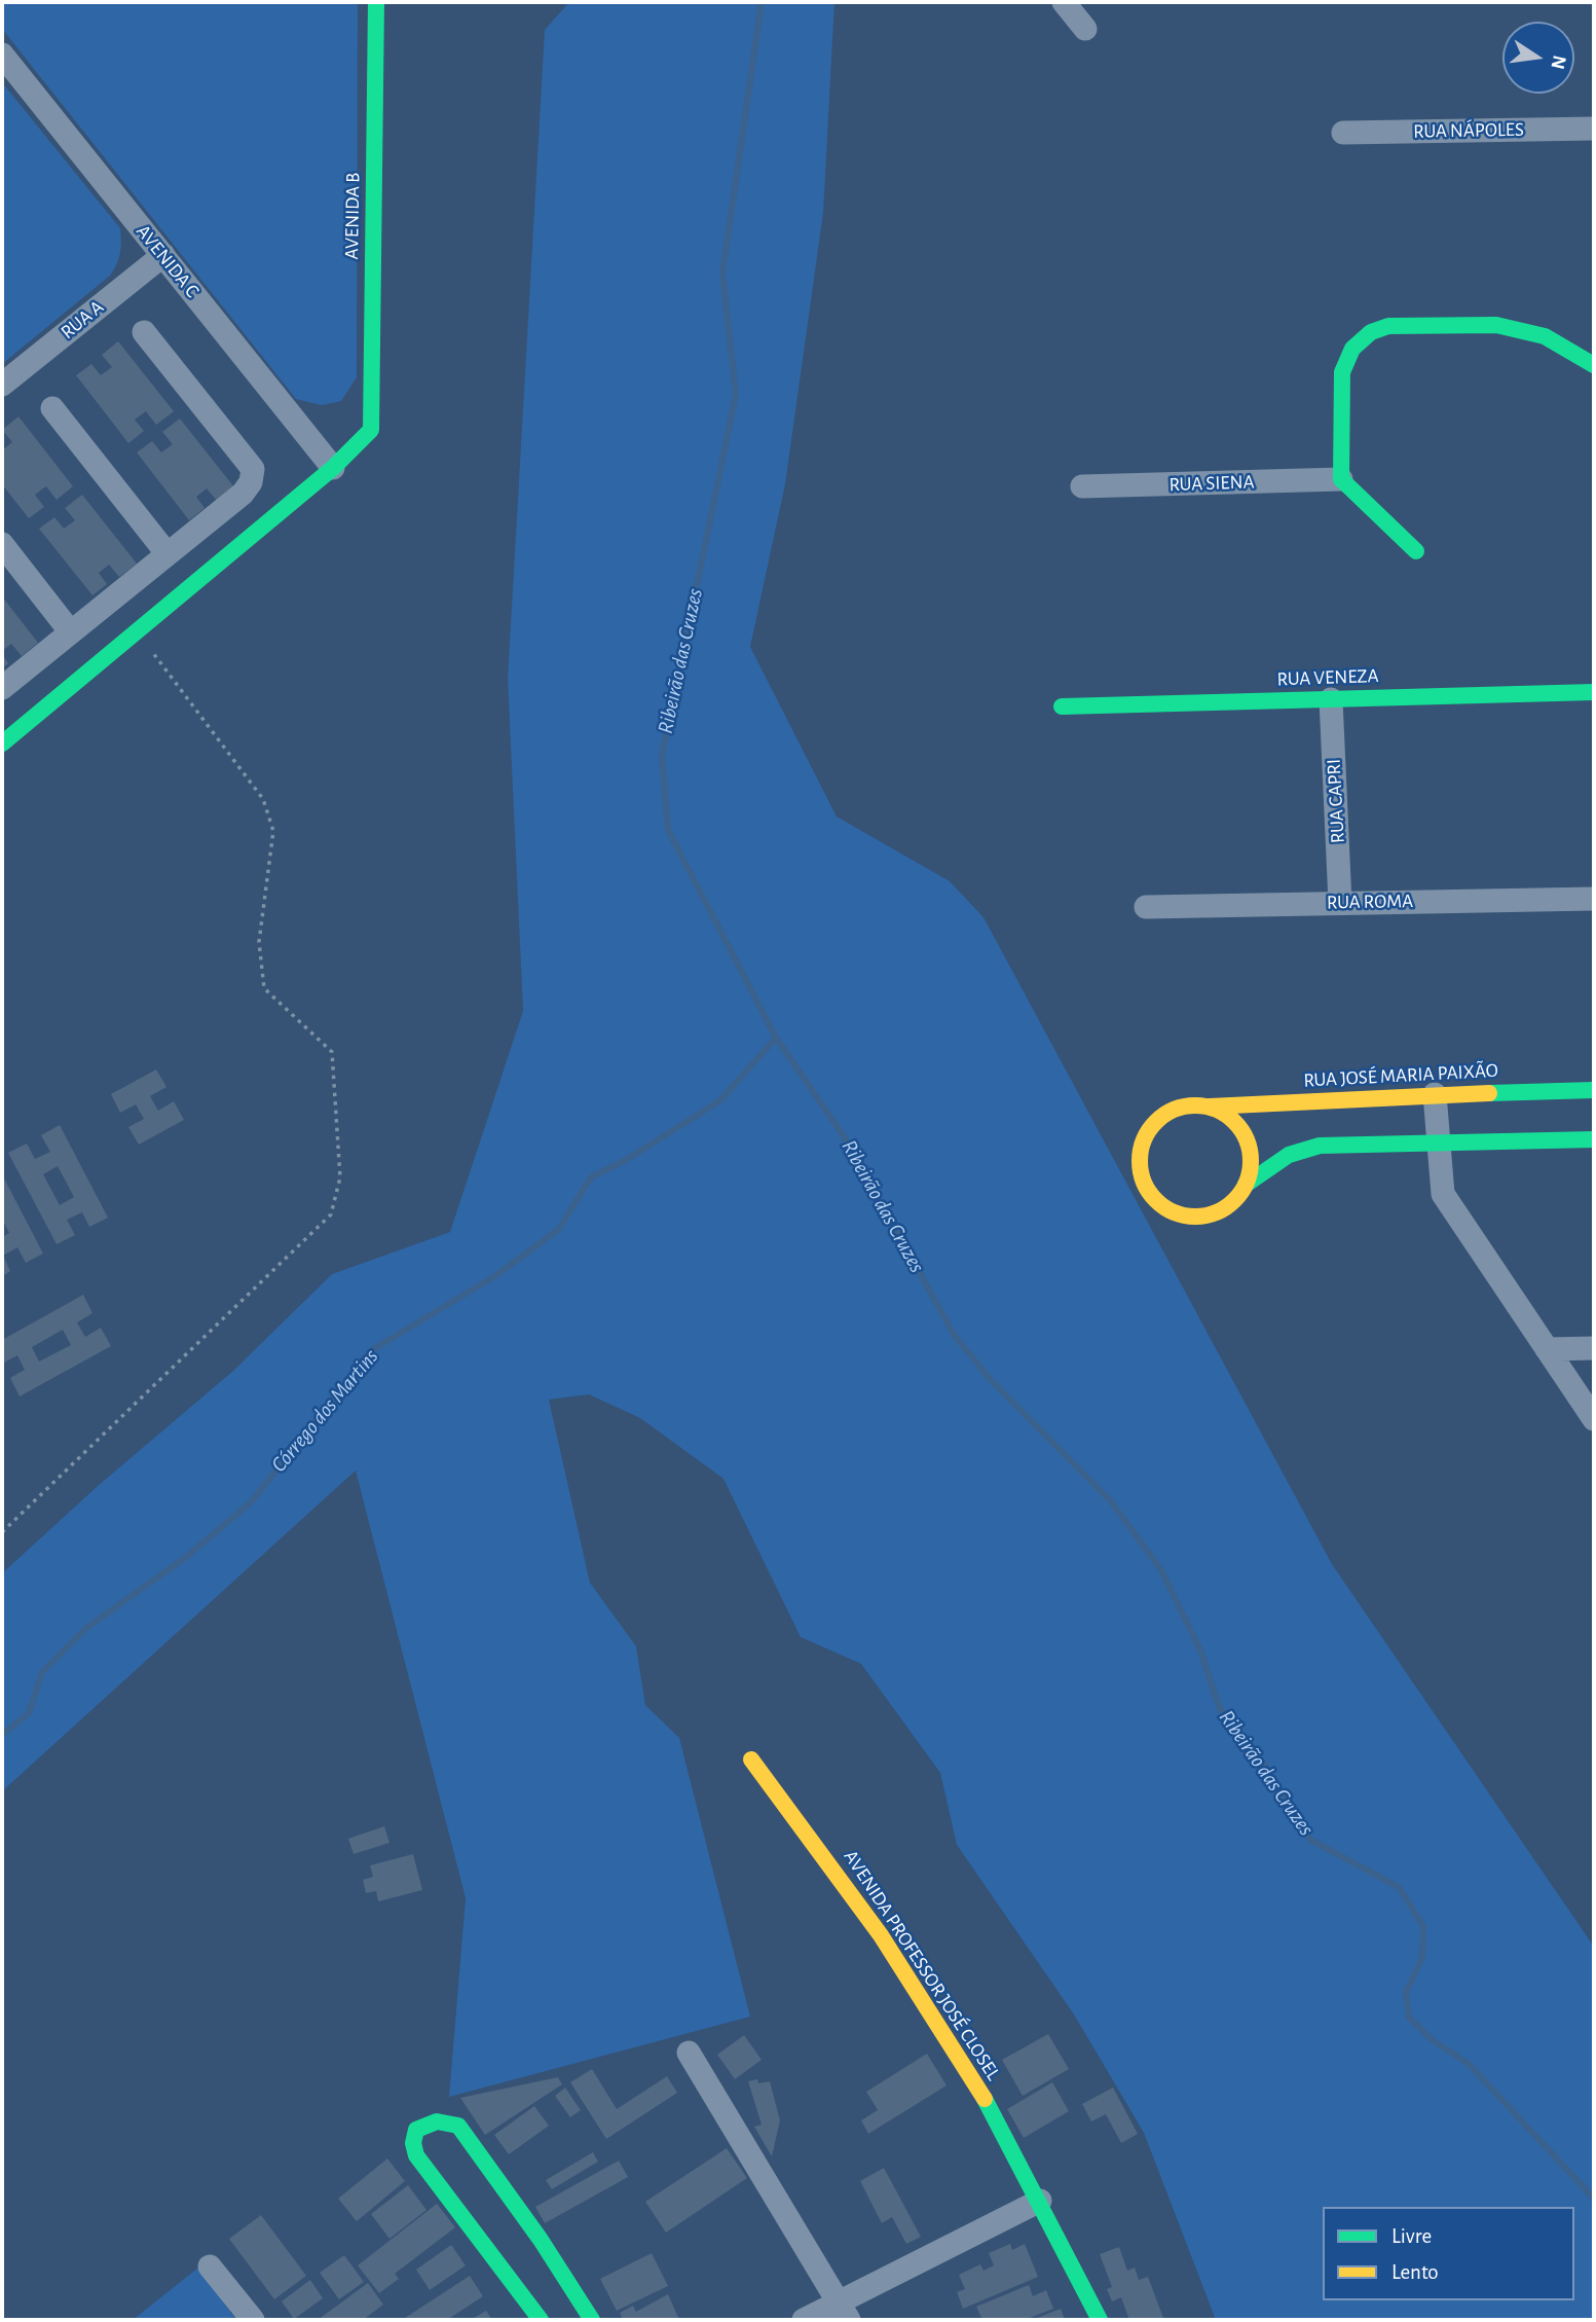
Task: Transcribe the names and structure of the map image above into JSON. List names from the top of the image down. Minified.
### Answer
{"streets":{"street":["RUA NÁPOLES","AVENIDA B","AVENIDA C","RUA A","RUA SIENA","RUA VENEZA","RUA CAPRI","RUA ROMA","RUA JOSÉ MARIA PAIXÃO","AVENIDA PROFESSOR JOSÉ CLOSEL"]},"crossings":[["AVENIDA B","AVENIDA C"],["AVENIDA C","RUA A"],["RUA VENEZA","RUA CAPRI"],["RUA CAPRI","RUA ROMA"]],"water":["Ribeirão das Cruzes","Córrego dos Martins"],"legend":["Livre","Lento"],"north":"right"}
